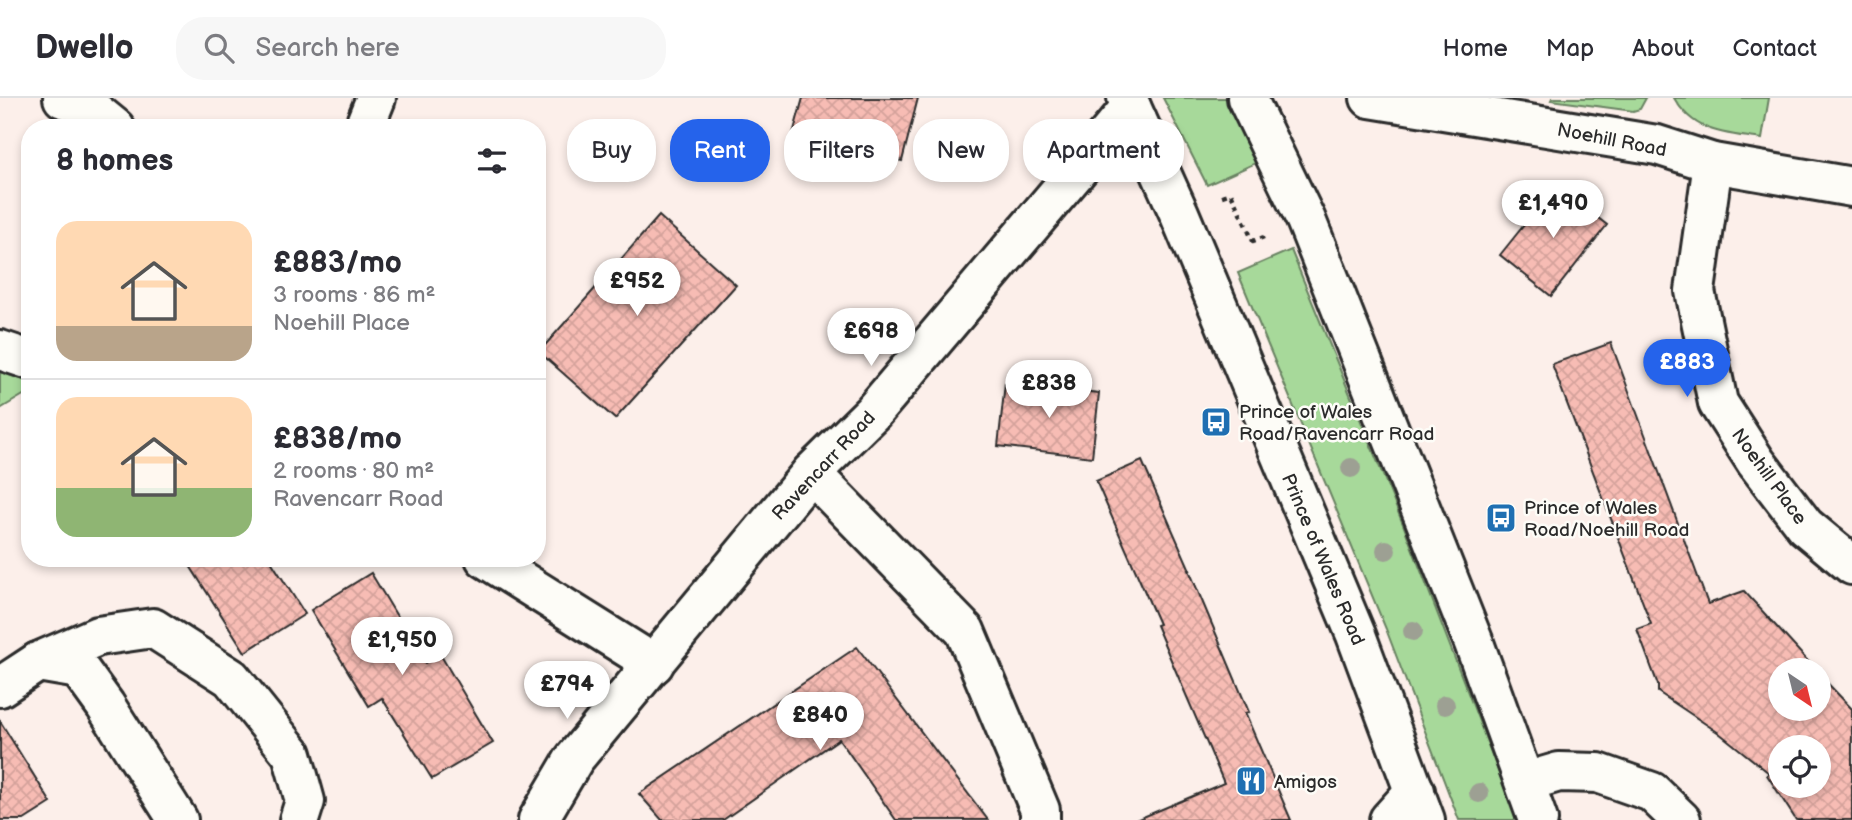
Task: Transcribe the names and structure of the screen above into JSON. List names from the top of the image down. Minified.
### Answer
{"streets":{"main road":["Noehill Road","Ravencarr Road","Noehill Place","Prince of Wales Road"]},"crossings":[["Noehill Road","Noehill Place"],["Ravencarr Road","Prince of Wales Road"]],"places":{"bus stop":["Prince of Wales Road/Ravencarr Road","Prince of Wales Road/Noehill Road"],"restaurant":["Amigos"]},"north":"bottom right","page":{"header":"Dwello","search":"Search here","nav":["Home","Map","About","Contact"],"chip":["Buy","Rent","Filters","New","Apartment"],"heading":"8 homes","price":["£1,490","£952","£698","£883","£838","£1,950","£794","£840"],"list":[{"name":"£883/mo","note":"3 rooms · 86 m² · Noehill Place"},{"name":"£838/mo","note":"2 rooms · 80 m² · Ravencarr Road"}]}}
